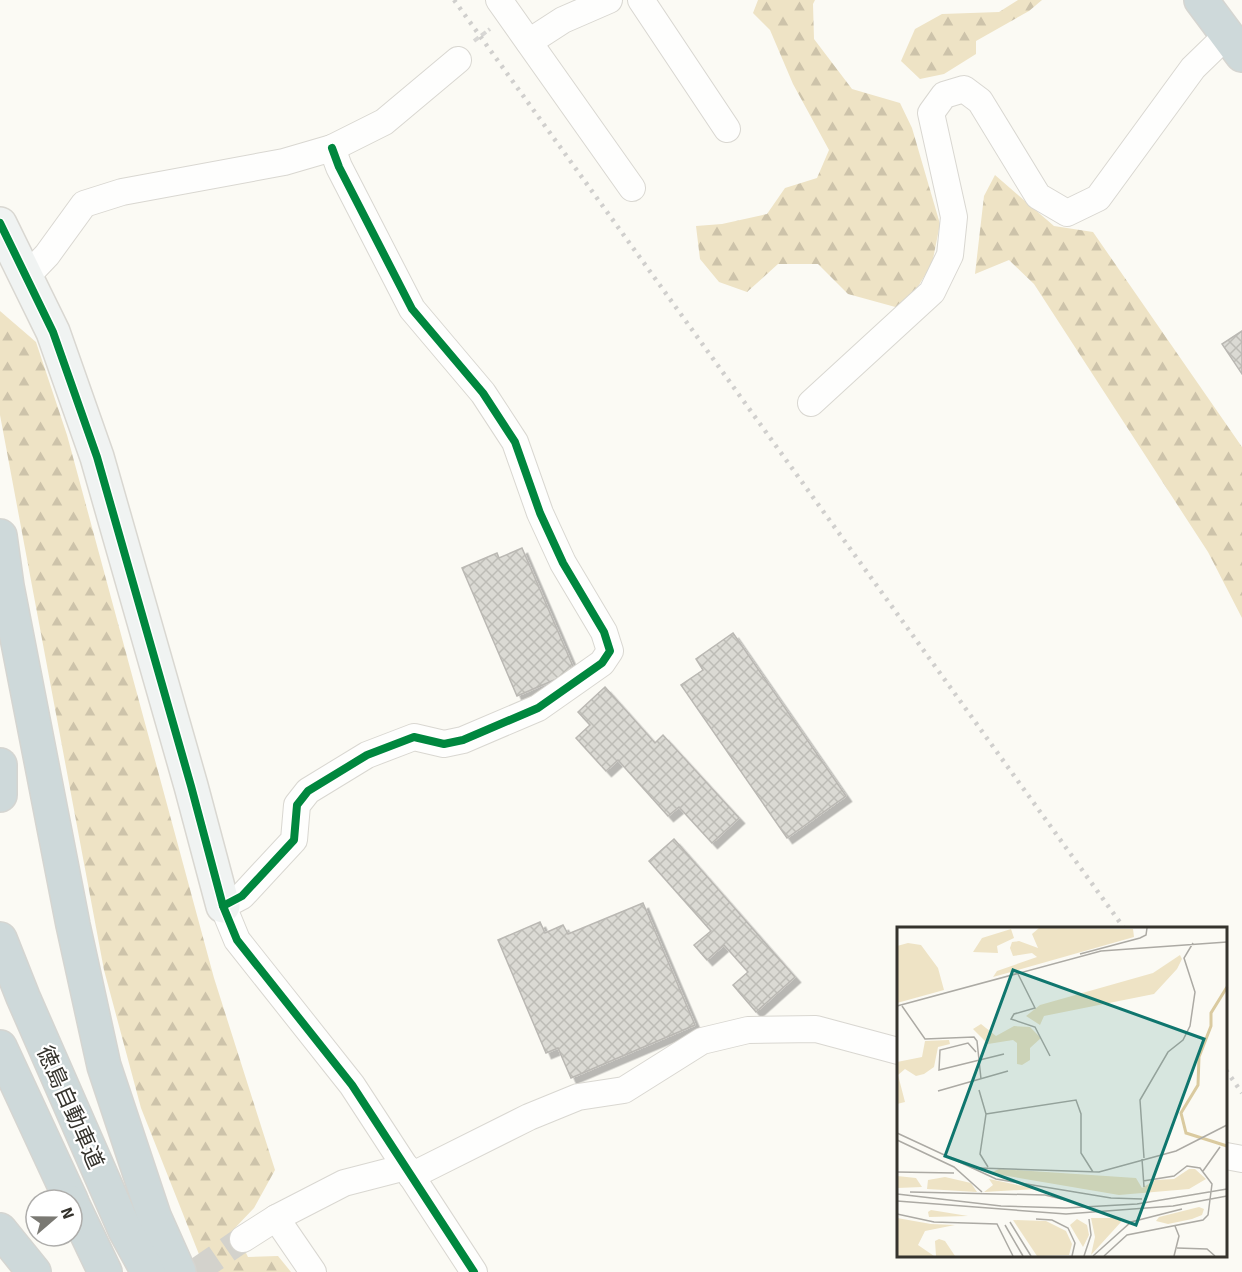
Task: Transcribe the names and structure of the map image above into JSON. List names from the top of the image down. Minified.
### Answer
{"streets":{"highway":["徳島自動車道"]},"north":"right"}
